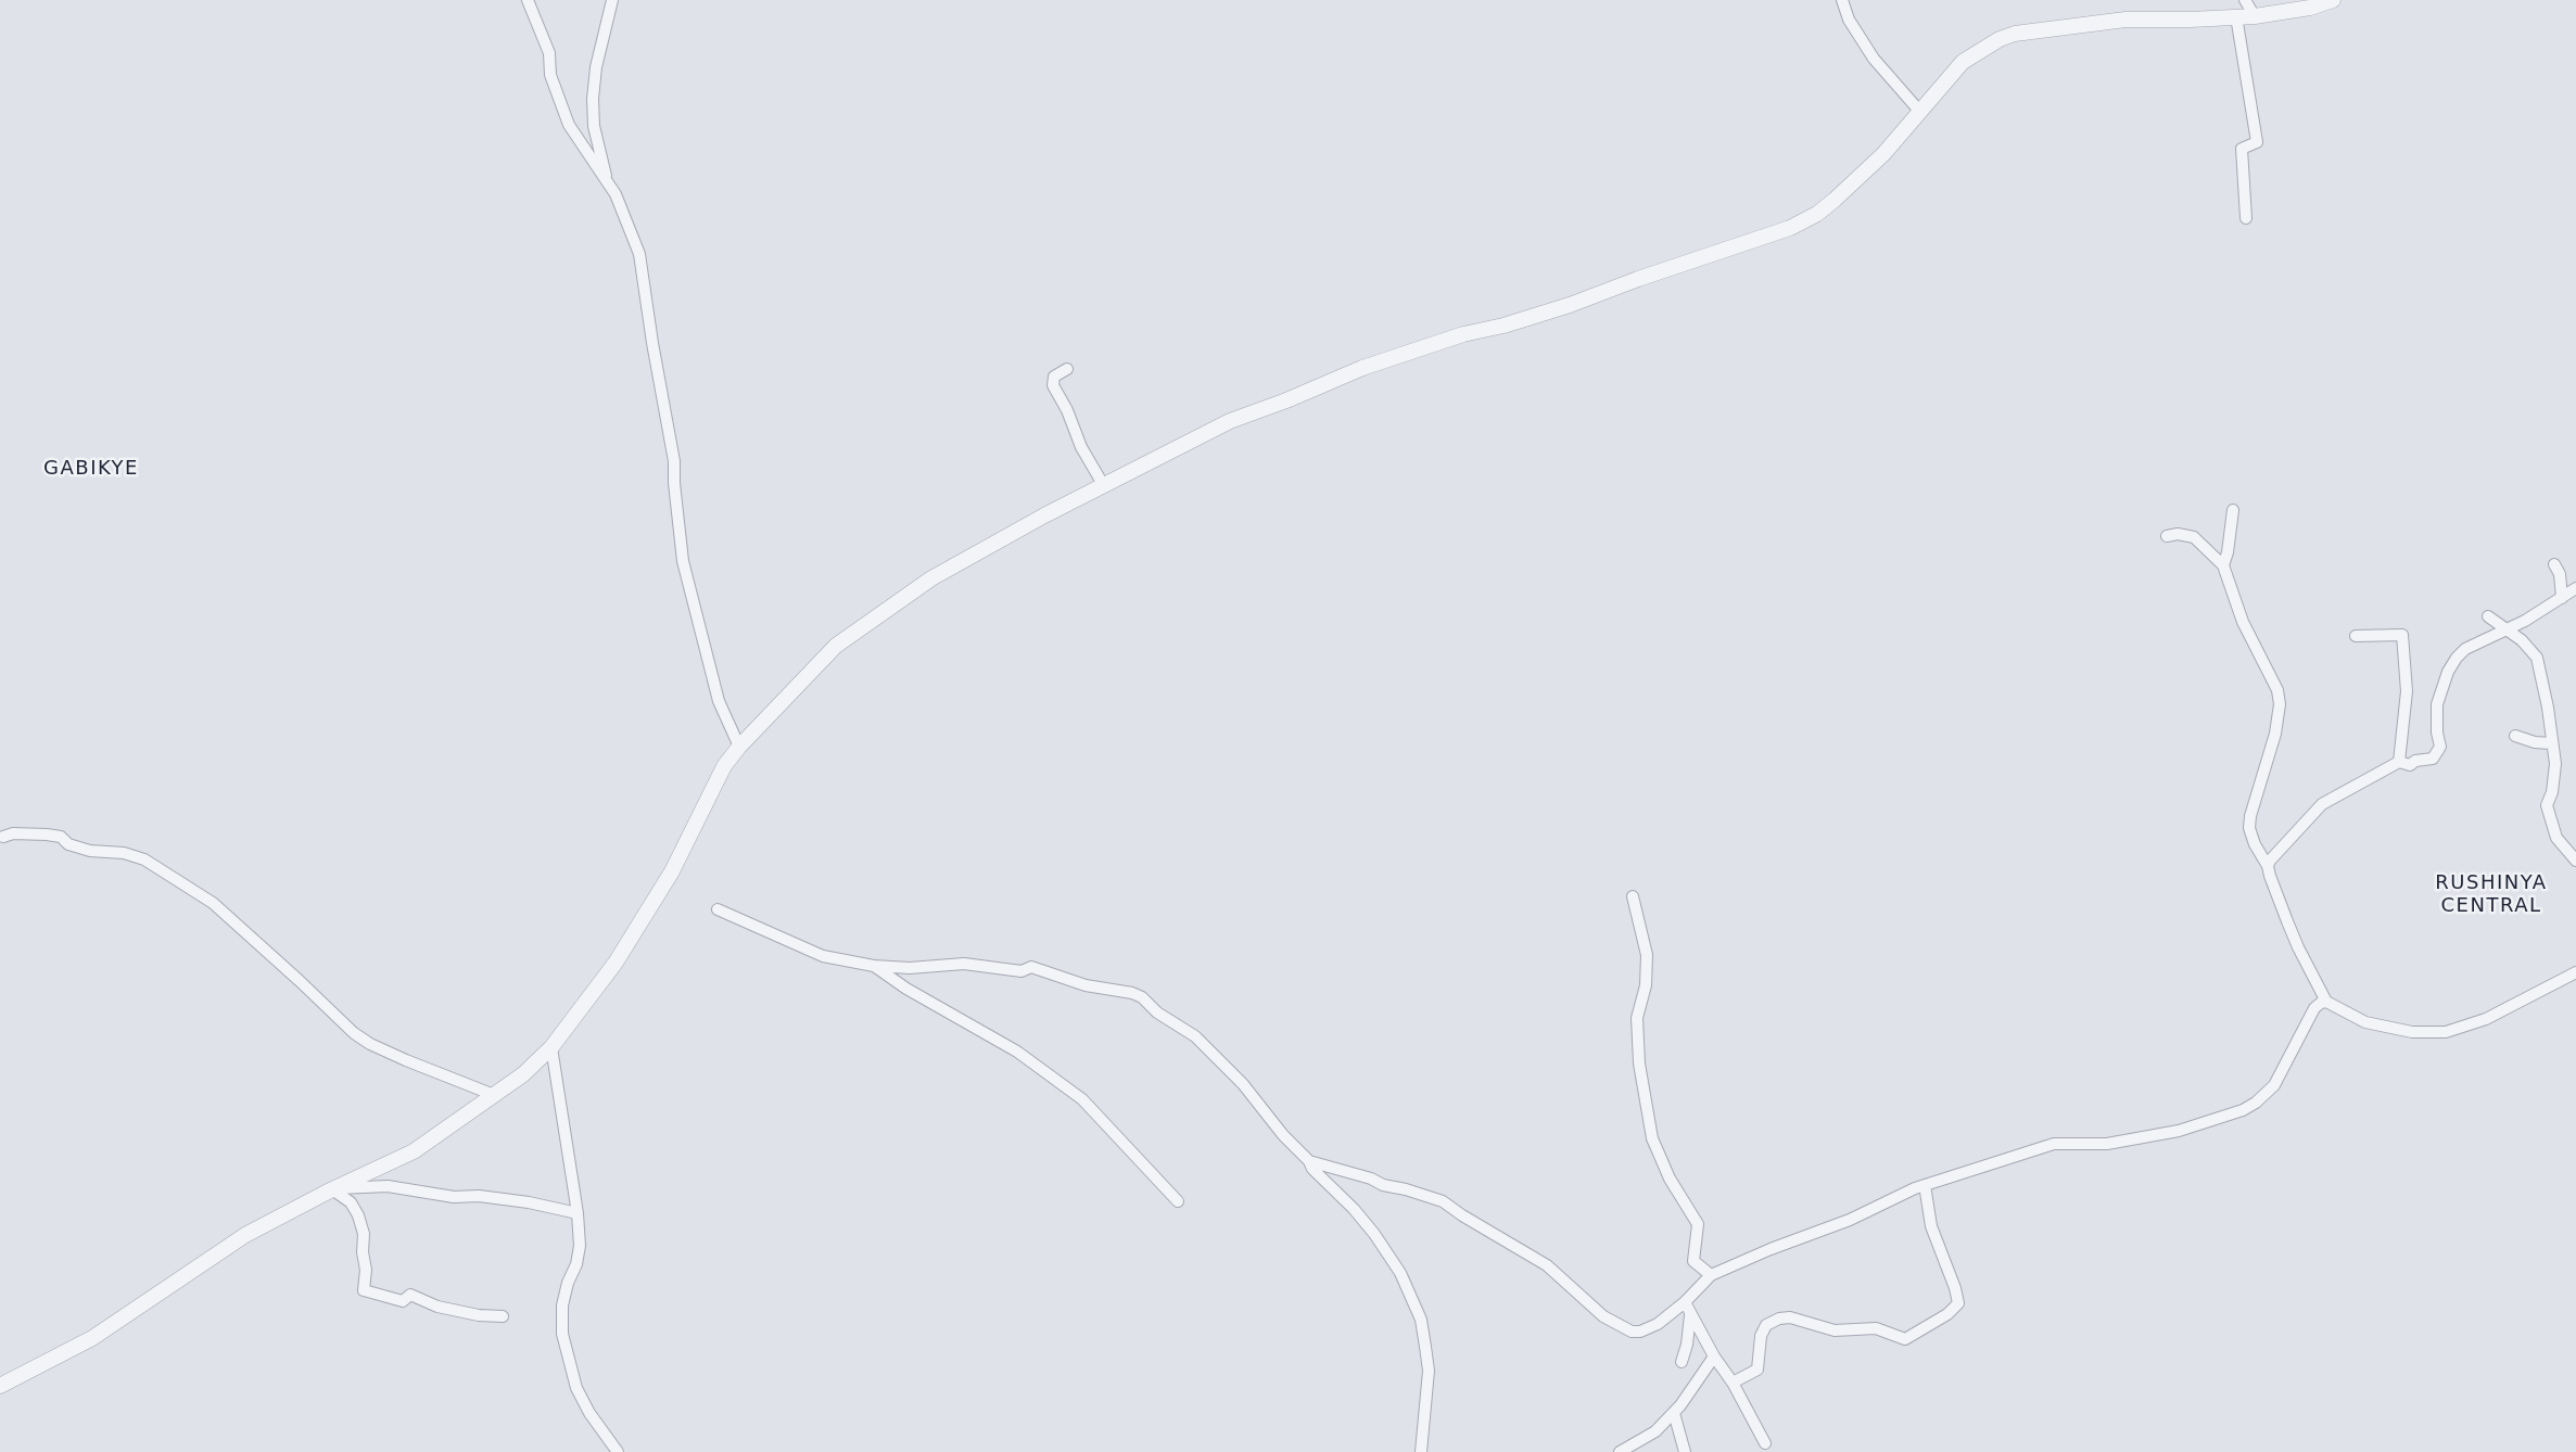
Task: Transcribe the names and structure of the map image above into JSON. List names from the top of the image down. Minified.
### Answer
{"districts":["GABIKYE","RUSHINYA CENTRAL"]}
